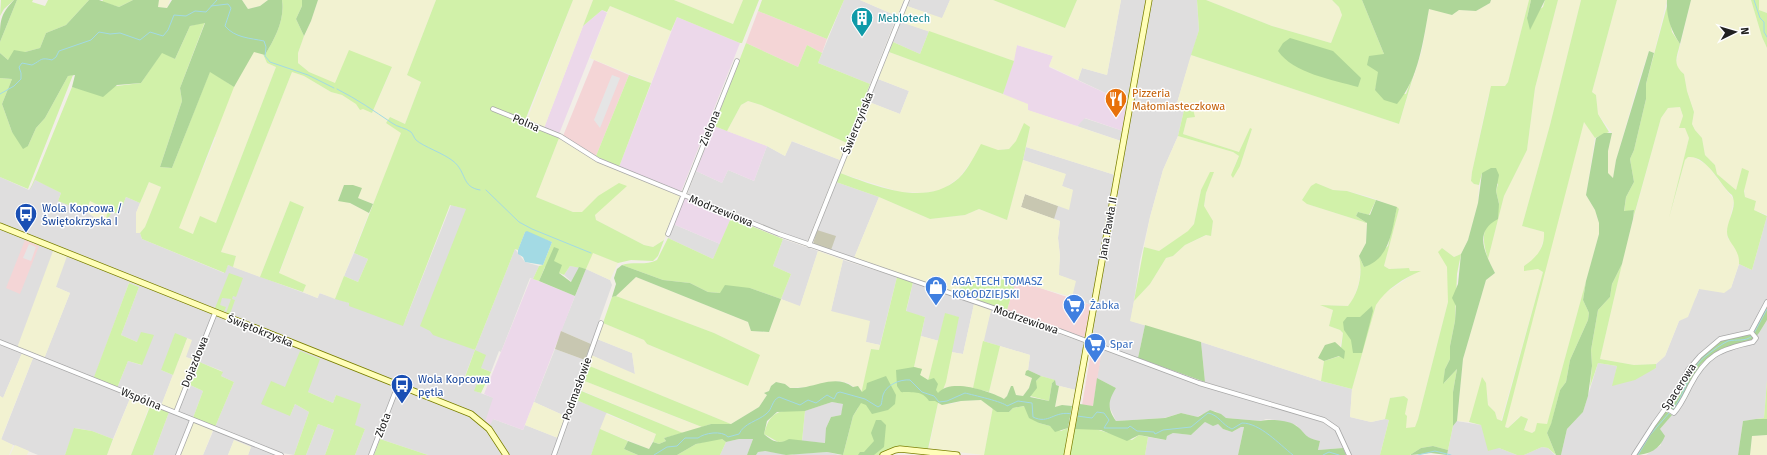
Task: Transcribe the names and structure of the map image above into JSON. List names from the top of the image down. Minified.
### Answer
{"streets":{"street":["Polna","Świerczyńska","Zielona","Modrzewiowa","Jana Pawła II","Świętokrzyska","Dojazdowa","Spacerowa","Podmasłowie","Wspólna","Złota"]},"crossings":[["Polna","Modrzewiowa"],["Świerczyńska","Modrzewiowa"],["Zielona","Modrzewiowa"],["Modrzewiowa","Jana Pawła II"],["Świętokrzyska","Dojazdowa"],["Świętokrzyska","Złota"],["Dojazdowa","Wspólna"]],"places":{"building":["Meblotech"],"restaurant":["Pizzeria Małomiasteczkowa"],"bus stop":["Wola Kopcowa / Świętokrzyska I","Wola Kopcowa pętla"],"shop":["AGA-TECH TOMASZ KOŁODZIEJSKI"],"supermarket":["Żabka","Spar"]},"north":"right"}
